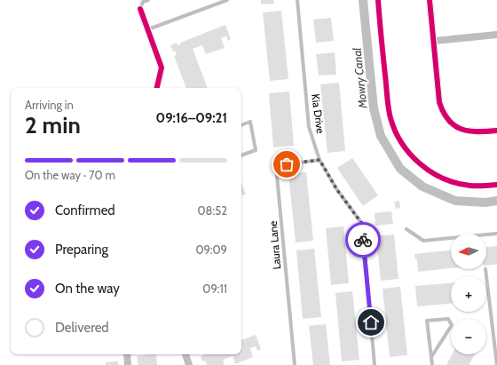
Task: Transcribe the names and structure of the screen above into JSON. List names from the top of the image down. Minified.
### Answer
{"streets":{"lane":["Kia Drive","Laura Lane"]},"crossings":[["Kia Drive","Laura Lane"]],"water":["Mowry Canal"],"north":"left","page":{"heading":["2 min","Arriving in","09:16–09:21"],"bar":"On the way · 70 m","list":[["Confirmed","08:52"],["Preparing","09:09"],["On the way","09:11"],"Delivered"],"map_buttons":["+","−"]}}
